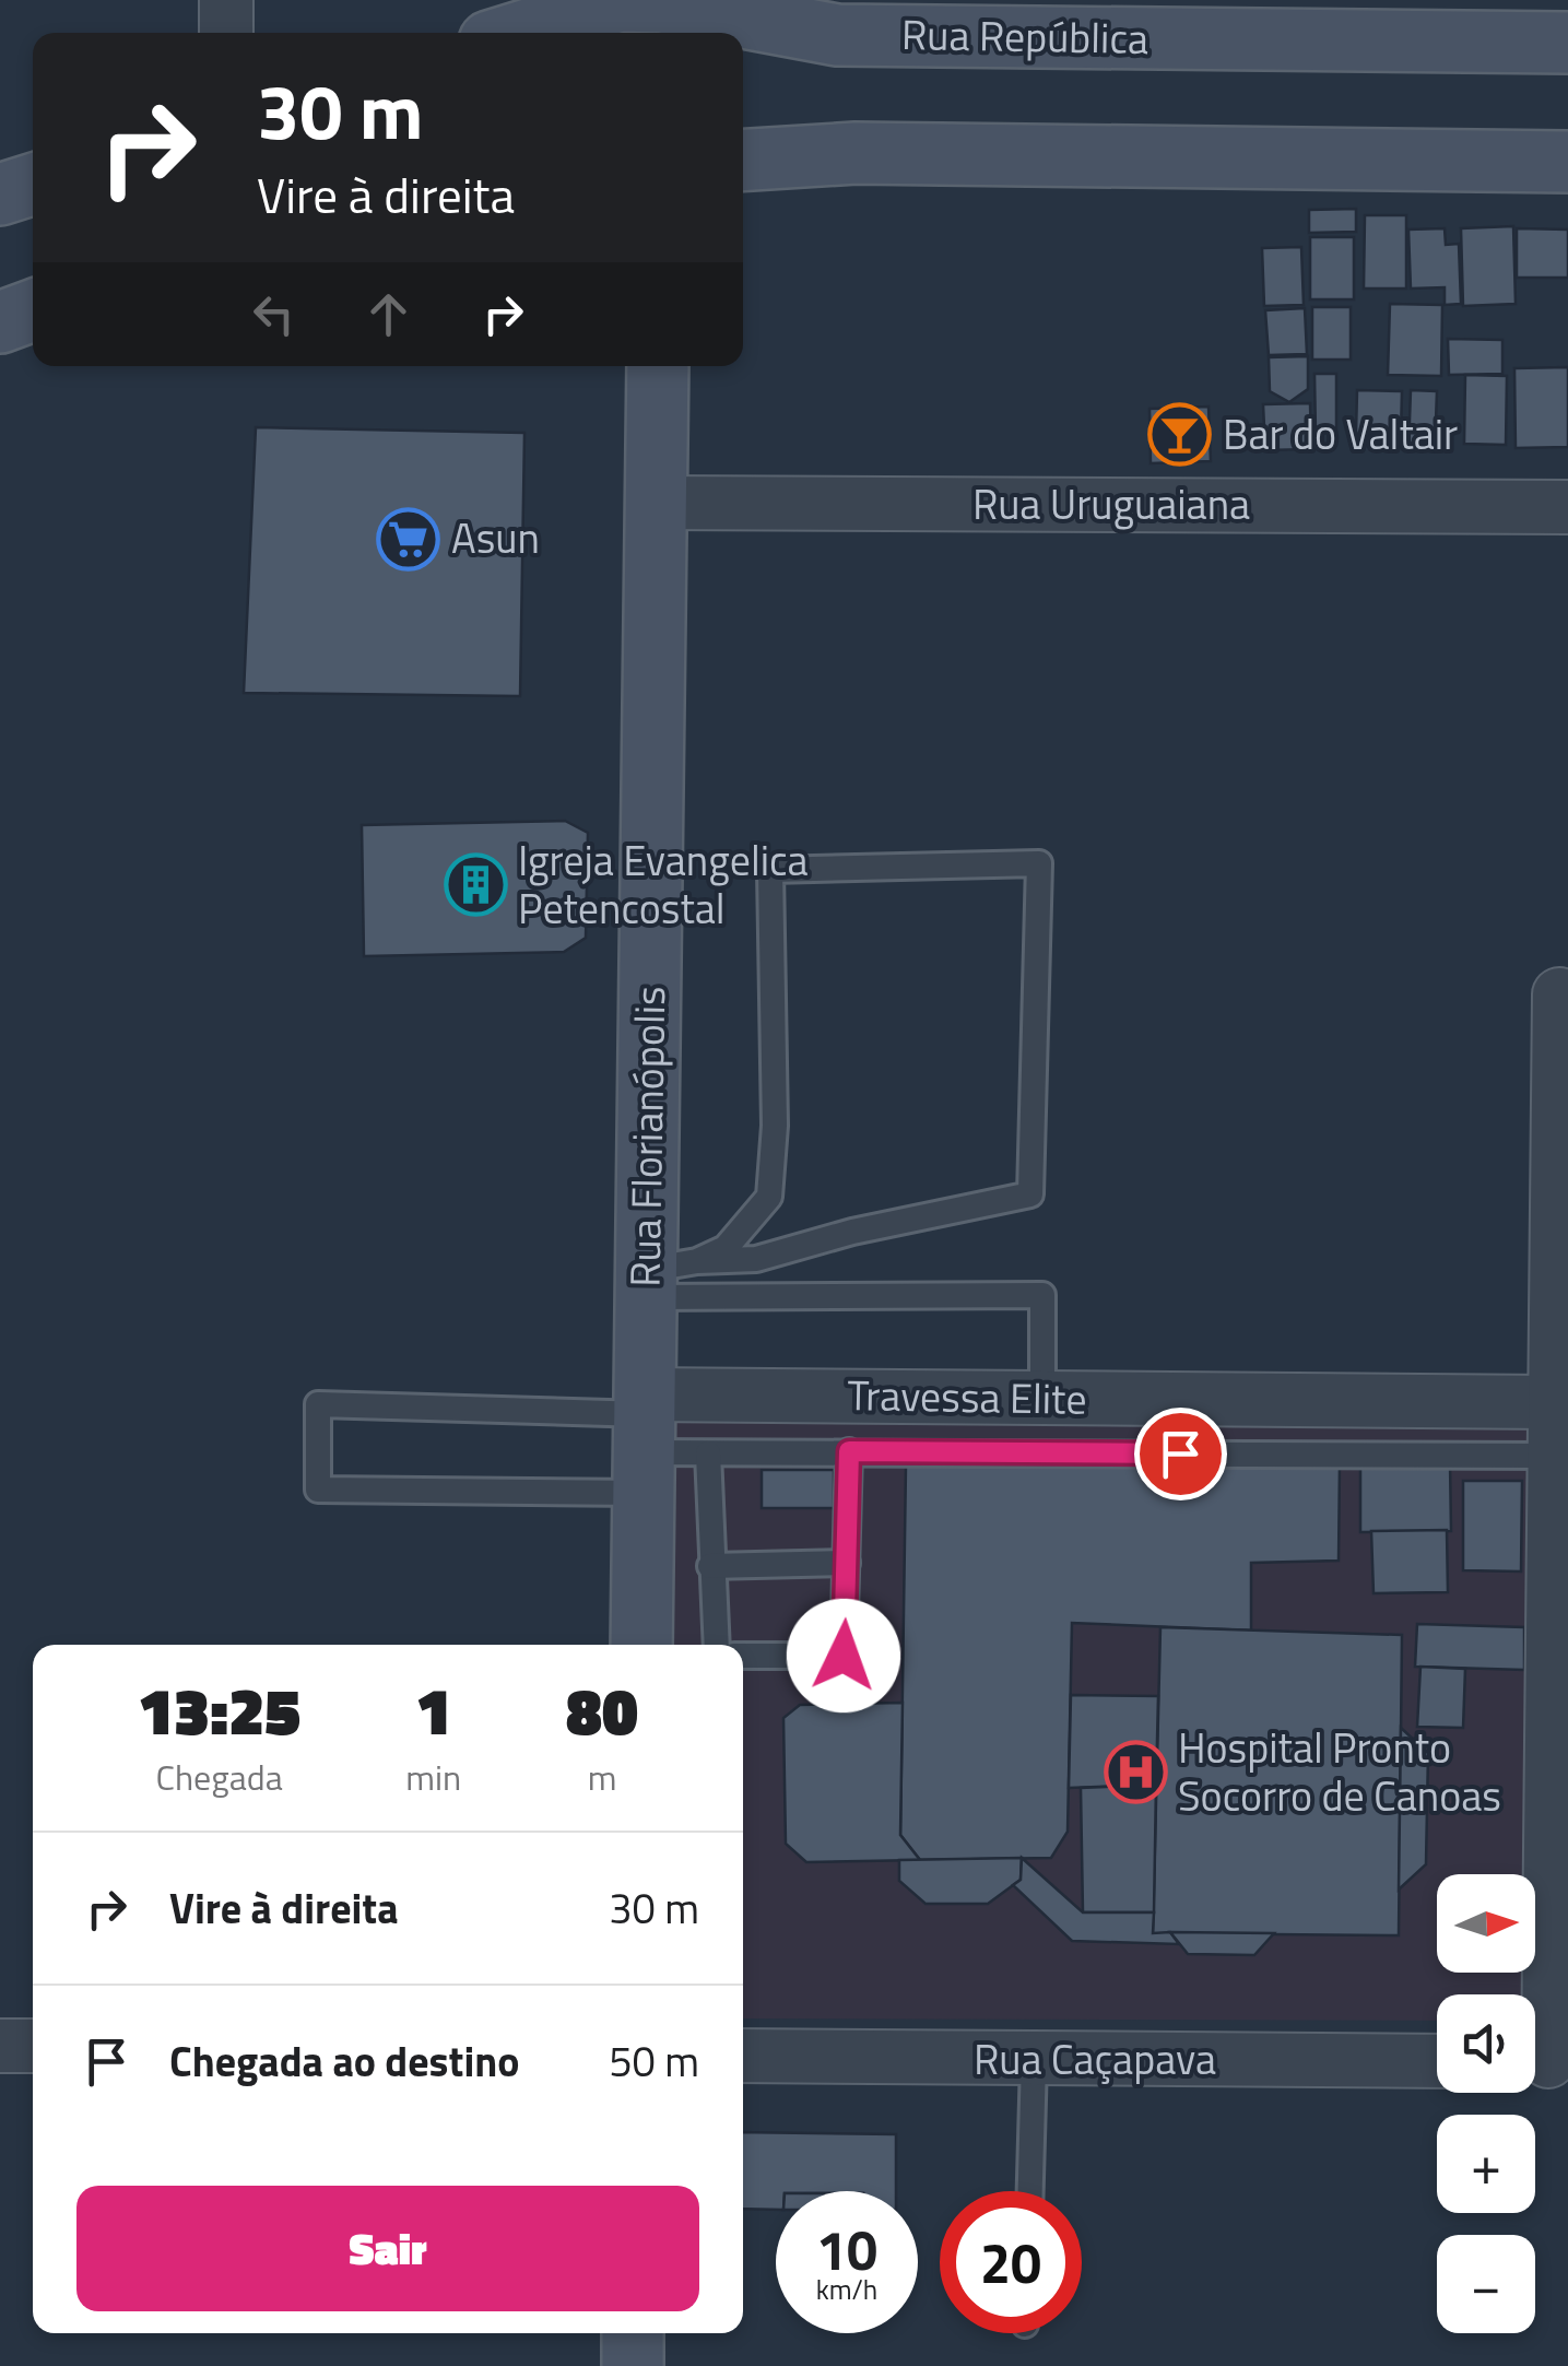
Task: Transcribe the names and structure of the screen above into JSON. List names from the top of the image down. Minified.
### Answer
{"streets":{"main road":["Rua República","Rua Florianópolis"],"street":["Rua Uruguaiana","Travessa Elite","Rua Caçapava"]},"crossings":[["Rua Uruguaiana","Rua Florianópolis"],["Rua Florianópolis","Travessa Elite"]],"places":{"bar":["Bar do Valtair"],"supermarket":["Asun"],"building":["Igreja Evangelica Petencostal"],"hospital":["Hospital Pronto Socorro de Canoas"]},"north":"right","page":{"turn":["30 m","Vire à direita"],"eta":["13:25","Chegada","1","min","80","m"],"list":[{"name":"Vire à direita","value":"30 m"},{"name":"Chegada ao destino","value":"50 m"}],"map_buttons":["+","−"],"buttons":"Sair","speed":"10 km/h","limit":"20"}}
